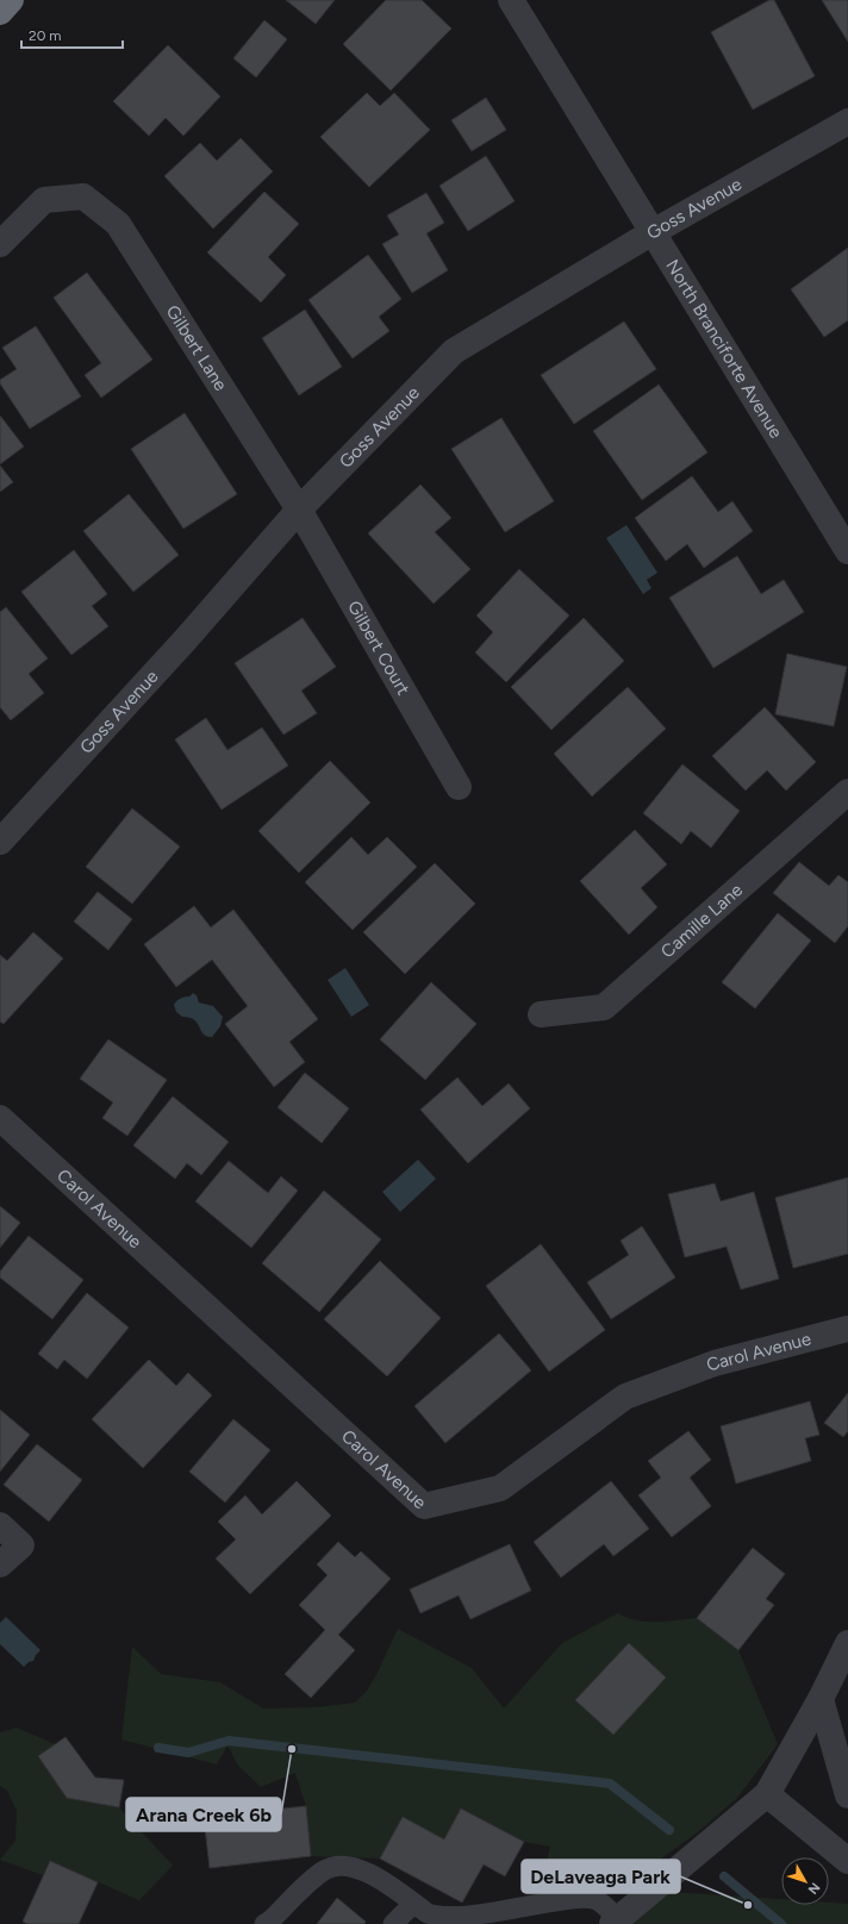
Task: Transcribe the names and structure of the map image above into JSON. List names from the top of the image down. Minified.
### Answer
{"streets":{"street":["Goss Avenue","Gilbert Lane","North Branciforte Avenue","Gilbert Court","Camille Lane","Carol Avenue"]},"crossings":[["Goss Avenue","Gilbert Lane"],["Goss Avenue","North Branciforte Avenue"],["Goss Avenue","Gilbert Court"],["Gilbert Lane","Gilbert Court"]],"places":["Arana Creek 6b","DeLaveaga Park"],"scale_bar":"20 m","north":"bottom right"}
